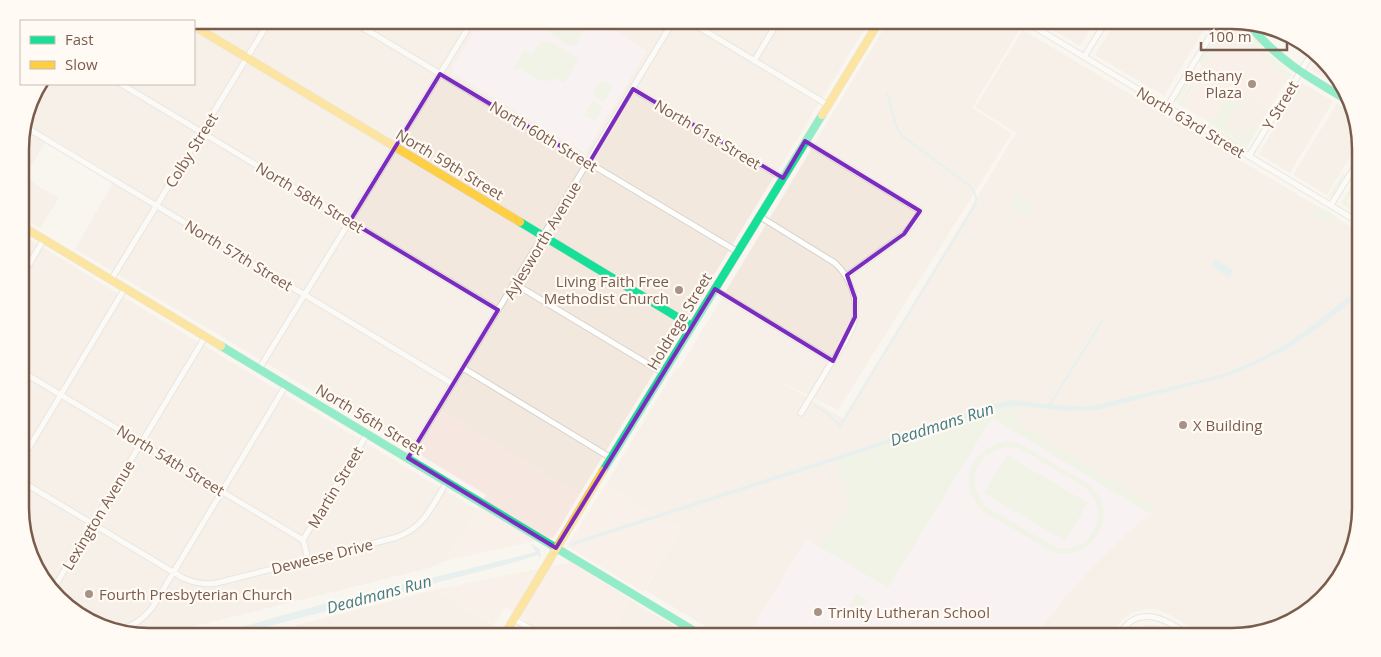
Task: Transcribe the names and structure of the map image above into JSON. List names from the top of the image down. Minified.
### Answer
{"streets":{"main road":["North 59th Street","Holdrege Street","North 56th Street"],"street":["Y Street","North 63rd Street","North 61st Street","North 60th Street","Colby Street","North 58th Street","Aylesworth Avenue","North 57th Street","North 54th Street","Martin Street","Lexington Avenue","Deweese Drive"]},"crossings":[["Y Street","North 63rd Street"],["North 61st Street","Aylesworth Avenue"],["North 61st Street","Holdrege Street"],["North 60th Street","Aylesworth Avenue"],["North 60th Street","Holdrege Street"],["Colby Street","North 59th Street"],["Colby Street","North 58th Street"],["Colby Street","North 57th Street"],["Colby Street","North 56th Street"],["North 59th Street","Aylesworth Avenue"],["North 59th Street","Holdrege Street"],["North 58th Street","Aylesworth Avenue"],["Aylesworth Avenue","North 57th Street"],["Aylesworth Avenue","North 56th Street"],["Holdrege Street","North 56th Street"],["North 56th Street","Martin Street"],["North 56th Street","Lexington Avenue"],["North 56th Street","Deweese Drive"],["North 54th Street","Martin Street"],["North 54th Street","Lexington Avenue"],["Lexington Avenue","Deweese Drive"]],"water":["Deadmans Run"],"places":["Bethany Plaza","Living Faith Free Methodist Church","X Building","Fourth Presbyterian Church","Trinity Lutheran School"],"legend":["Fast","Slow"],"scale_bar":"100 m"}
